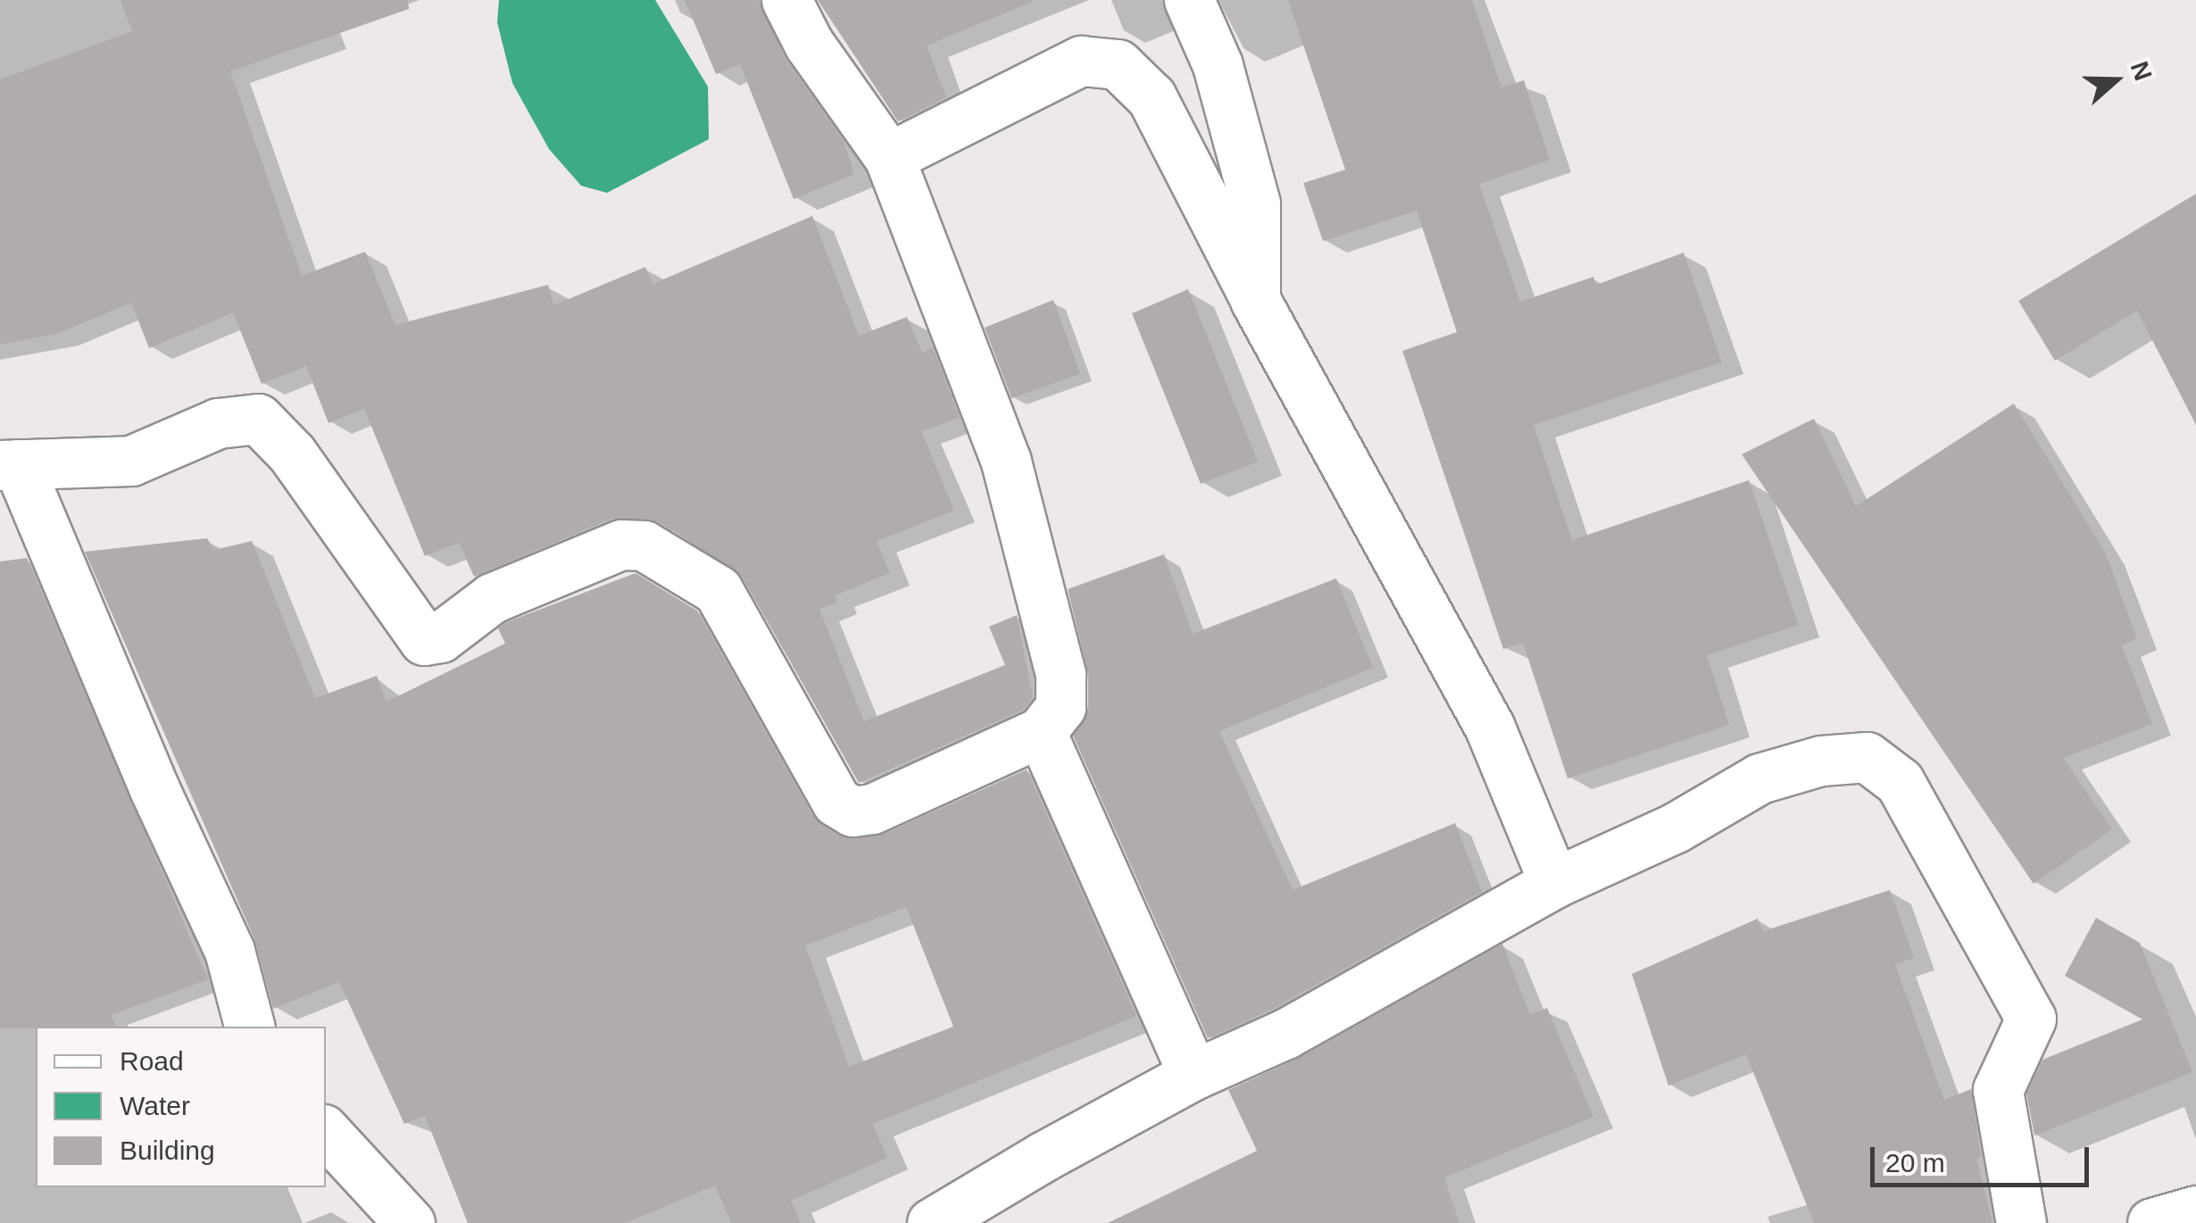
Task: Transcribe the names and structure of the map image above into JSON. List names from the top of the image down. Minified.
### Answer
{"legend":["Road","Water","Building"],"scale_bar":"20 m","north":"right"}
